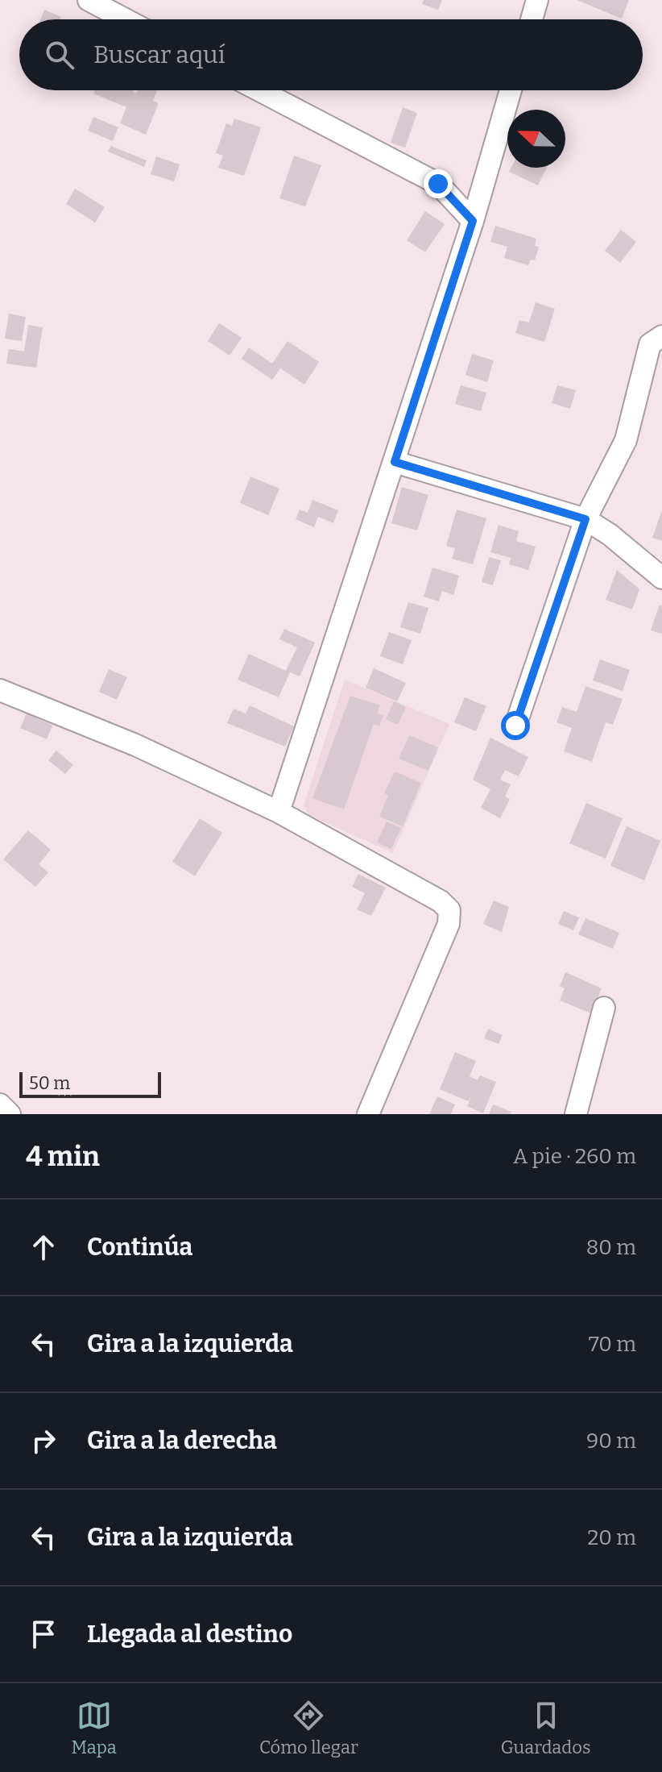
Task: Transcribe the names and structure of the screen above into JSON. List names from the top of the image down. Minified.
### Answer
{"scale_bar":"50 m","north":"left","page":{"search":"Buscar aquí","scale":"50 m","heading":["4 min","A pie · 260 m"],"list":[["Continúa","80 m"],["Gira a la izquierda","70 m"],["Gira a la derecha","90 m"],["Gira a la izquierda","20 m"],"Llegada al destino"],"nav":["Mapa","Cómo llegar","Guardados"]}}
